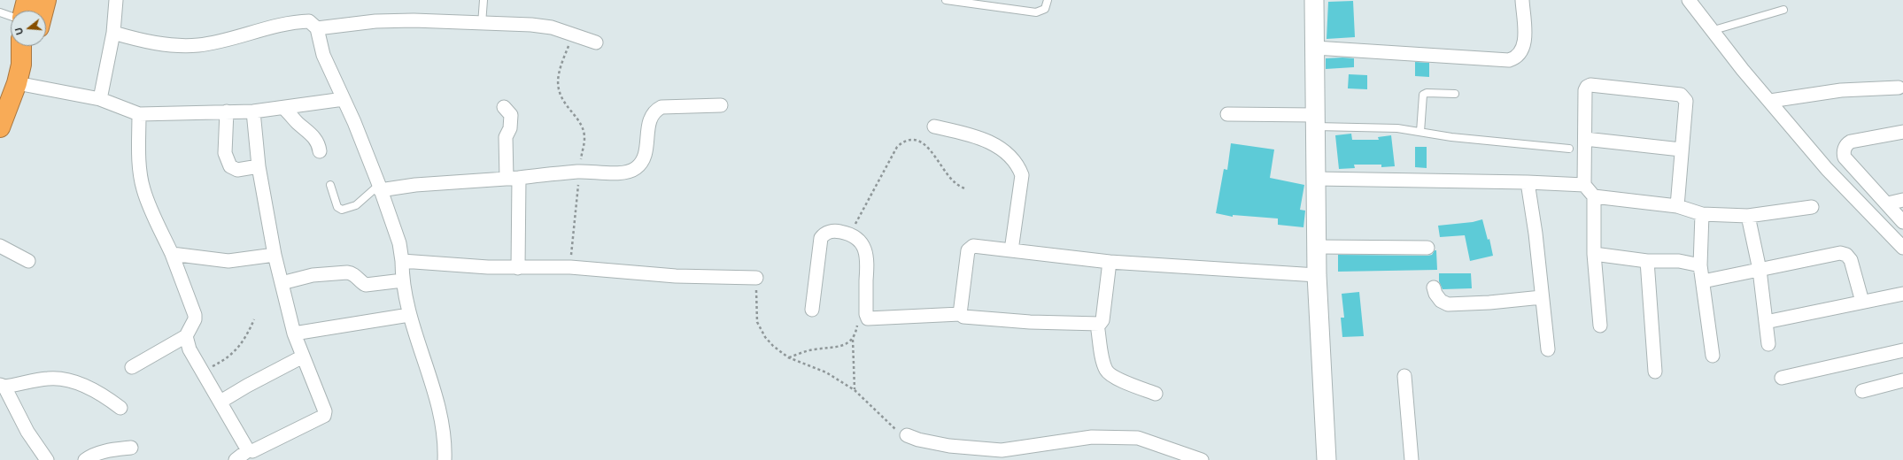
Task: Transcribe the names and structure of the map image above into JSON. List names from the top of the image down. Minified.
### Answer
{"north":"left"}
